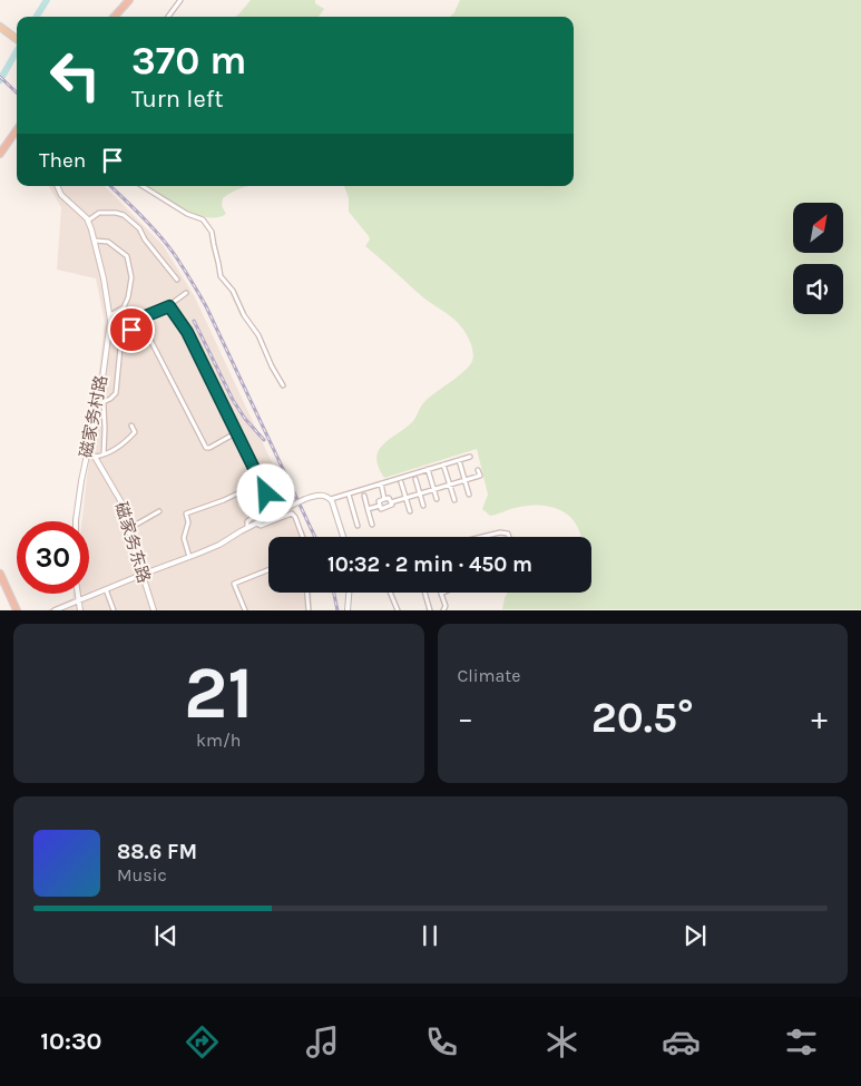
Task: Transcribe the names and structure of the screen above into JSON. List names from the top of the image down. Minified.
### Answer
{"streets":{"street":["磁家务村路","磁家务东路"]},"crossings":[["磁家务村路","磁家务东路"]],"north":"top right","page":{"turn":["370 m","Turn left"],"then":"Then","limit":"30","trip":"10:32 · 2 min · 450 m","tile":[["21","km/h"],"Climate"],"heat":["−","20.5°","+"],"song":["88.6 FM","Music"],"tabs":"10:30"}}
